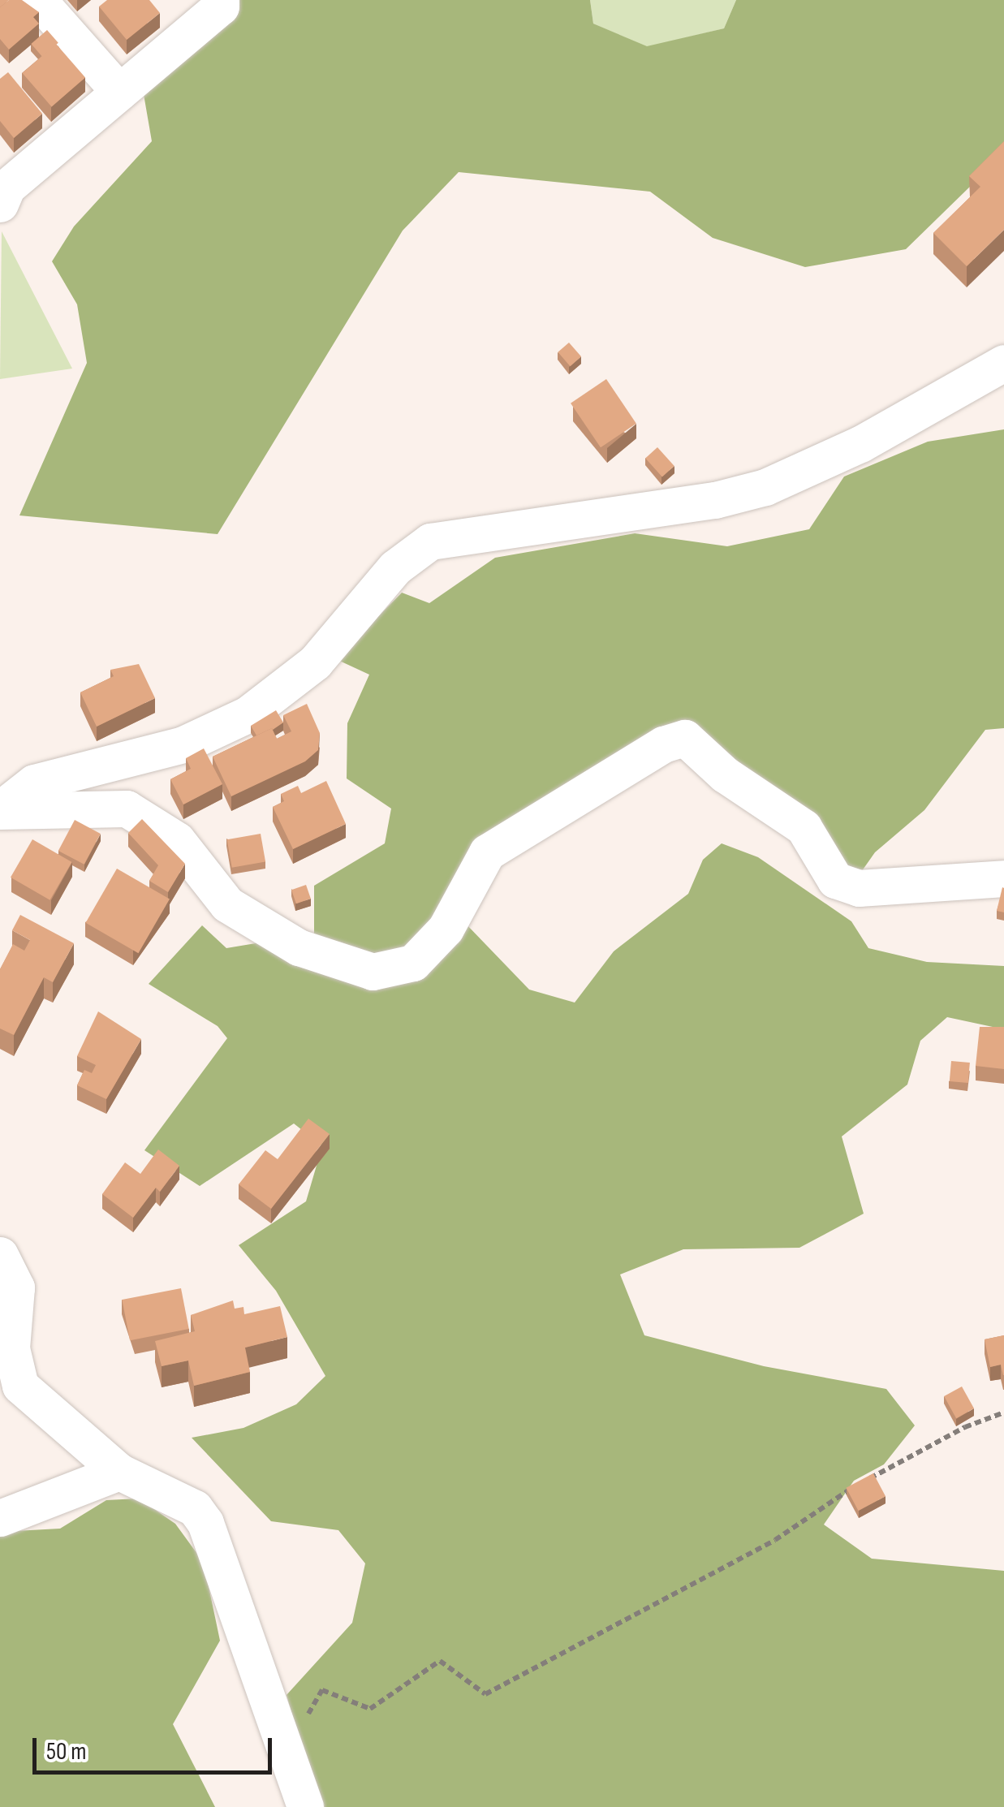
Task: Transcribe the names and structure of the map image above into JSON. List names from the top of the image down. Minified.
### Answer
{"scale_bar":"50 m"}
